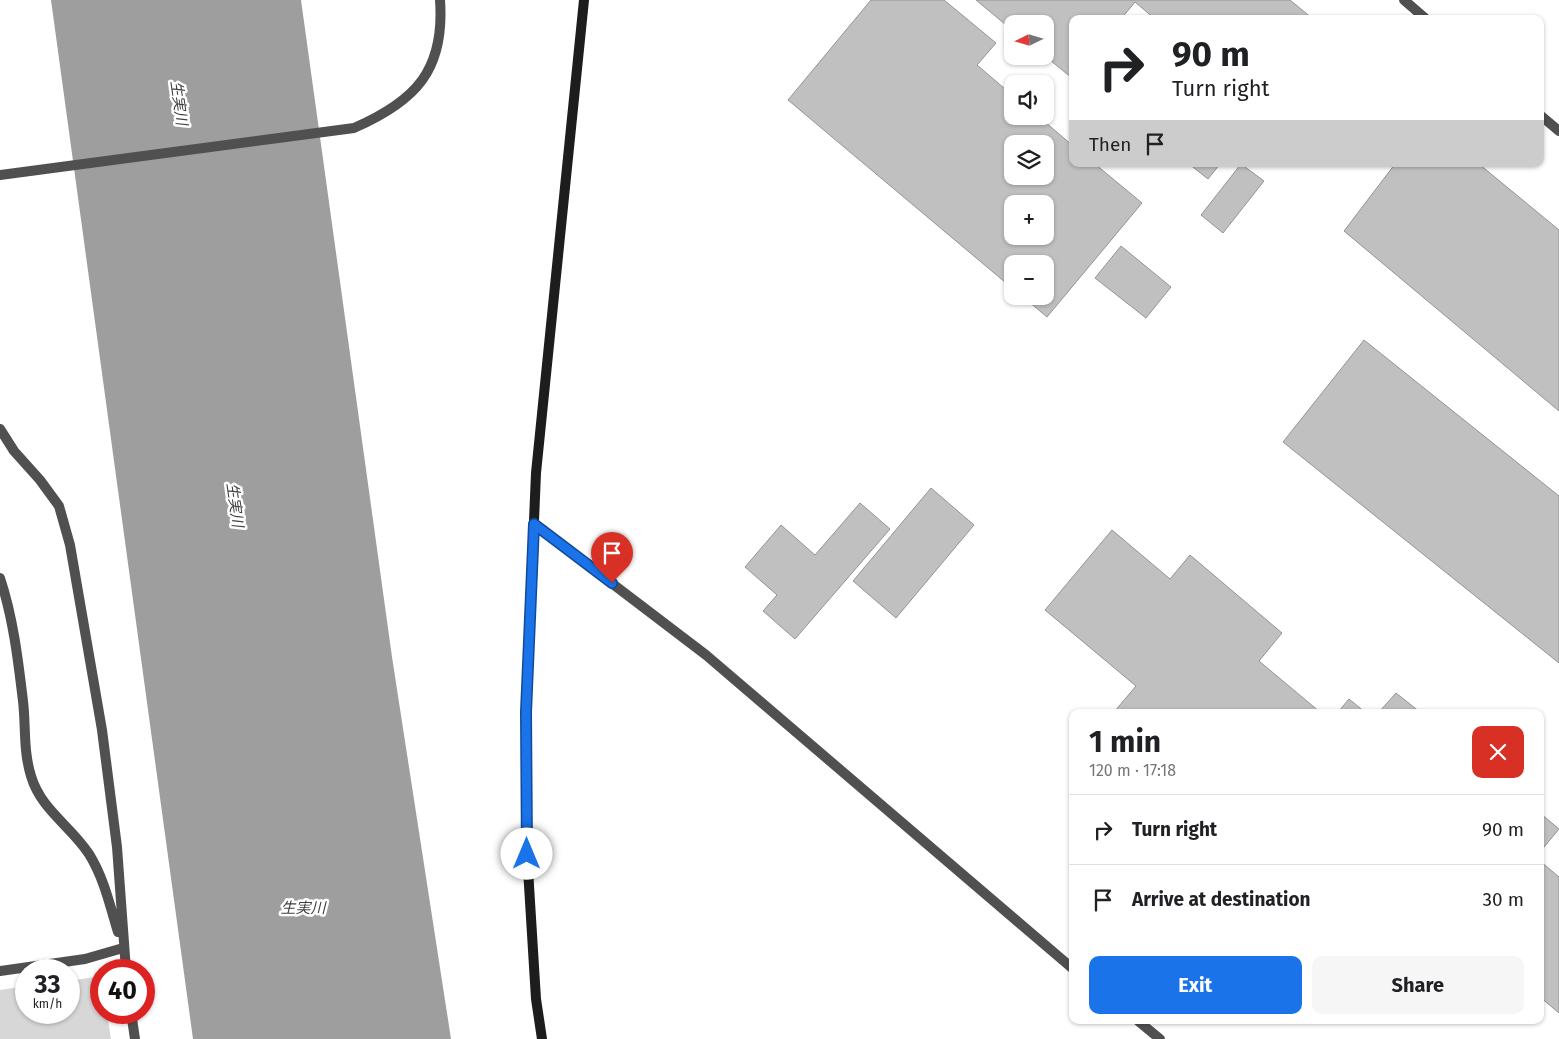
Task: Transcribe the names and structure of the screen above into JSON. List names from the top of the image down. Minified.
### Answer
{"water":["生実川"],"north":"left","page":{"map_buttons":["+","−"],"turn":["90 m","Turn right"],"then":"Then","heading":["1 min","120 m · 17:18"],"list":[{"name":"Turn right","value":"90 m"},{"name":"Arrive at destination","value":"30 m"}],"buttons":["Exit","Share"],"speed":"33 km/h","limit":"40"}}
